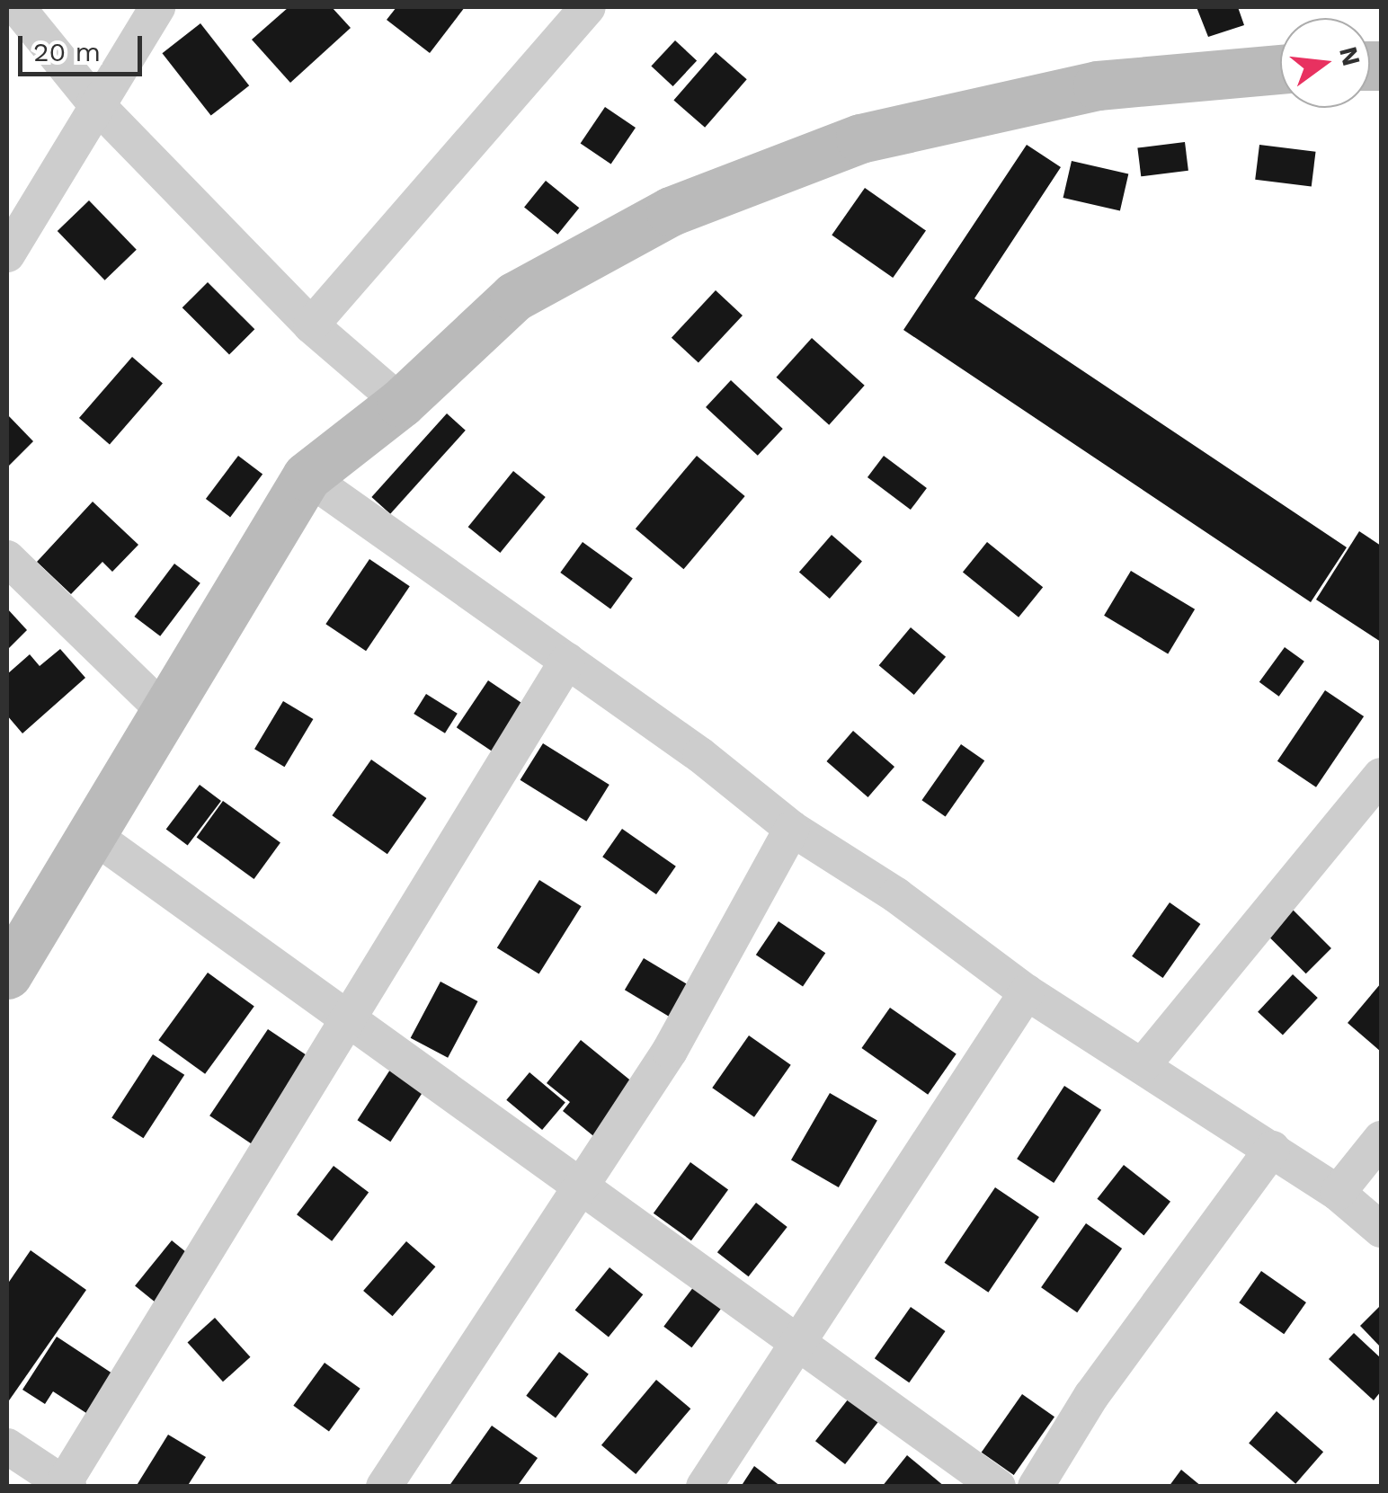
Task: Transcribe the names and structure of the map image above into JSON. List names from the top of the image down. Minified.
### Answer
{"scale_bar":"20 m","north":"right"}
